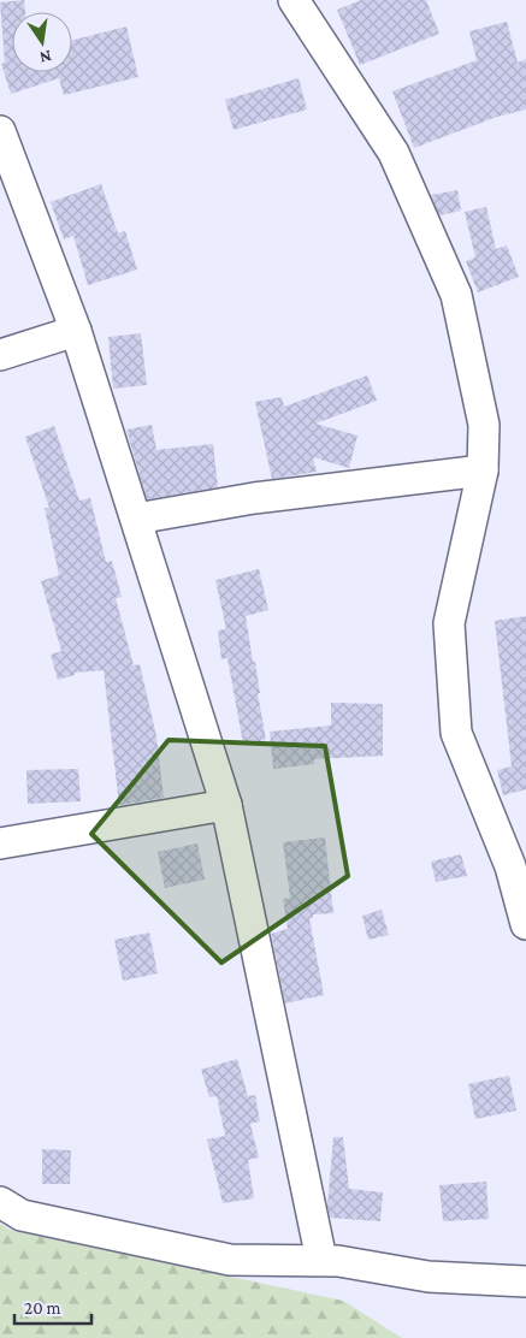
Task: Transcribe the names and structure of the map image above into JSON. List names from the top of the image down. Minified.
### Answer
{"scale_bar":"20 m","north":"bottom"}
